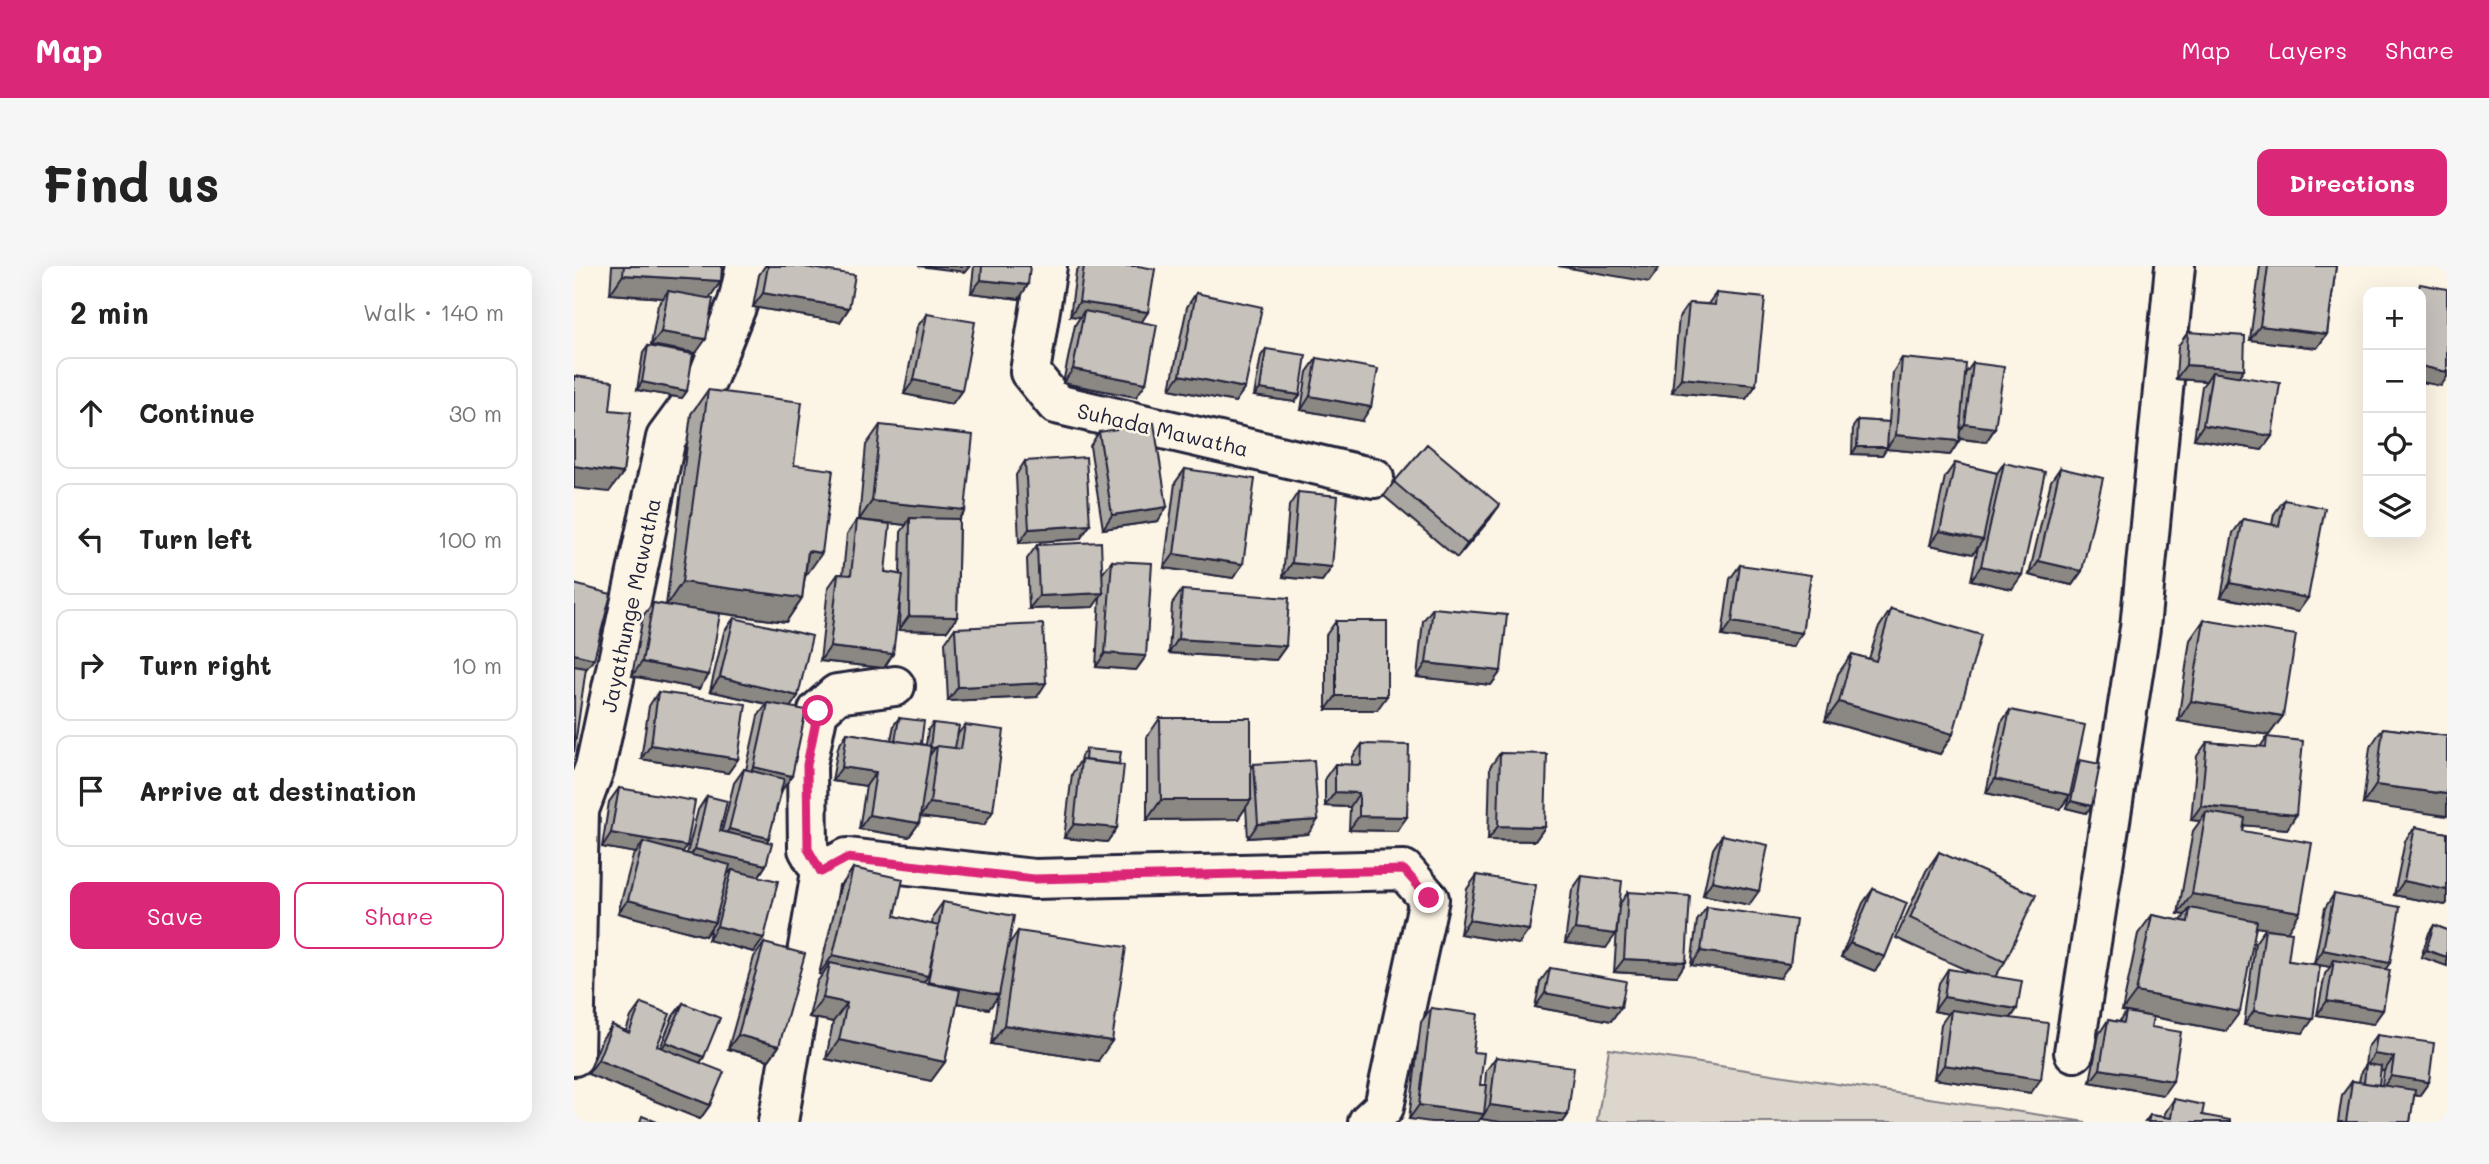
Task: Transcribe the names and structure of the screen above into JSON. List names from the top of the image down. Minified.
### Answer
{"streets":{"street":["Suhada Mawatha","Jayathunge Mawatha"]},"page":{"header":"Map","nav":["Map","Layers","Share"],"buttons":["Directions",["Save","Share"]],"title":"Find us","heading":["2 min","Walk · 140 m"],"map_buttons":["+","−"],"list":[["Continue","30 m"],["Turn left","100 m"],["Turn right","10 m"],"Arrive at destination"]}}
